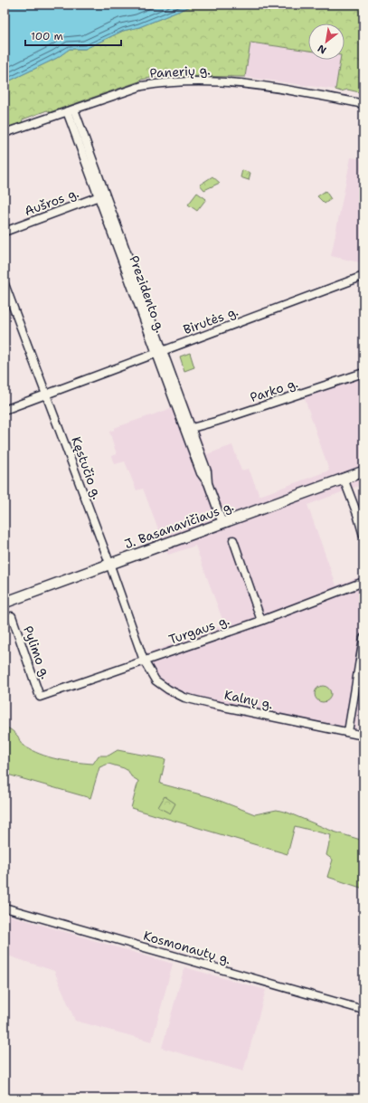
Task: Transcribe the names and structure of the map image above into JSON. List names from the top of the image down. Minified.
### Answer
{"streets":{"main road":["J. Basanavičiaus g."],"street":["Panerių g.","Aušros g.","Prezidento g.","Birutės g.","Parko g.","Kęstučio g.","Turgaus g.","Pylimo g.","Kalnų g.","Kosmonautų g."]},"crossings":[["Panerių g.","Prezidento g."],["Aušros g.","Prezidento g."],["Prezidento g.","Birutės g."],["Prezidento g.","Parko g."],["Prezidento g.","J. Basanavičiaus g."],["Birutės g.","Kęstučio g."],["Kęstučio g.","J. Basanavičiaus g."],["Kęstučio g.","Turgaus g."],["Kęstučio g.","Kalnų g."],["Turgaus g.","Pylimo g."],["Turgaus g.","Kalnų g."]],"scale_bar":"100 m","north":"bottom left"}
